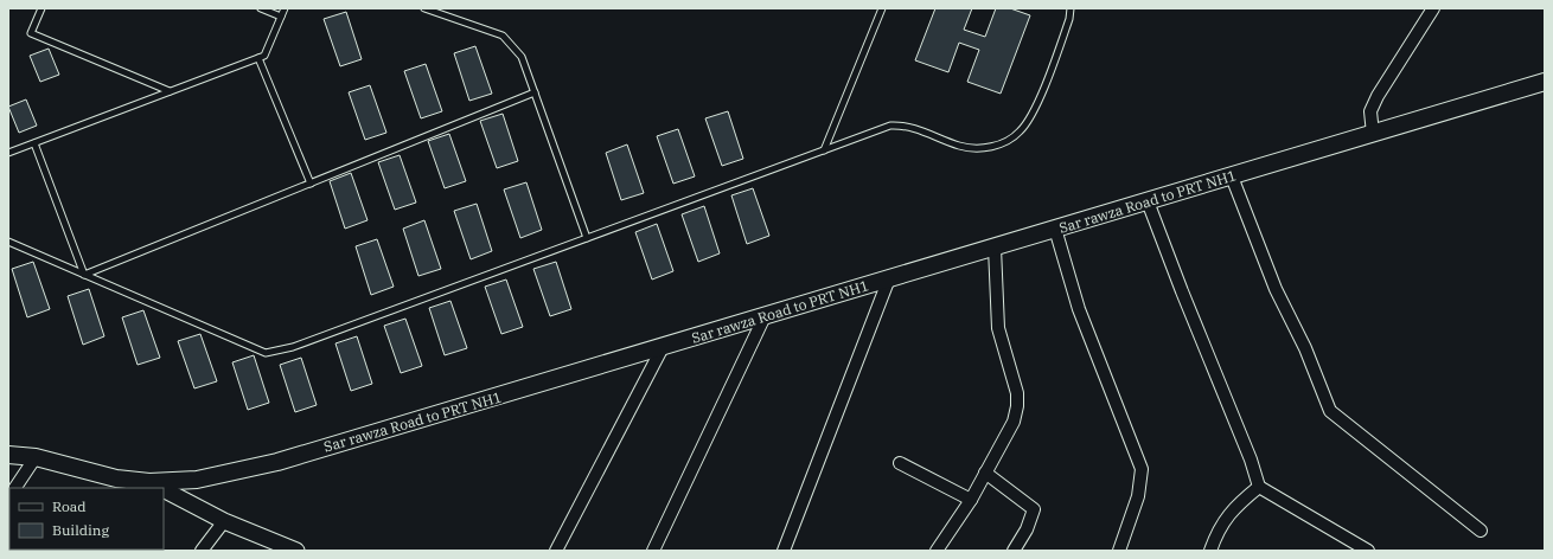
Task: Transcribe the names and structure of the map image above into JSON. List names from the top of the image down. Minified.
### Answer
{"streets":{"main road":["Sar rawza Road to PRT NH1"]},"legend":["Road","Building"]}
